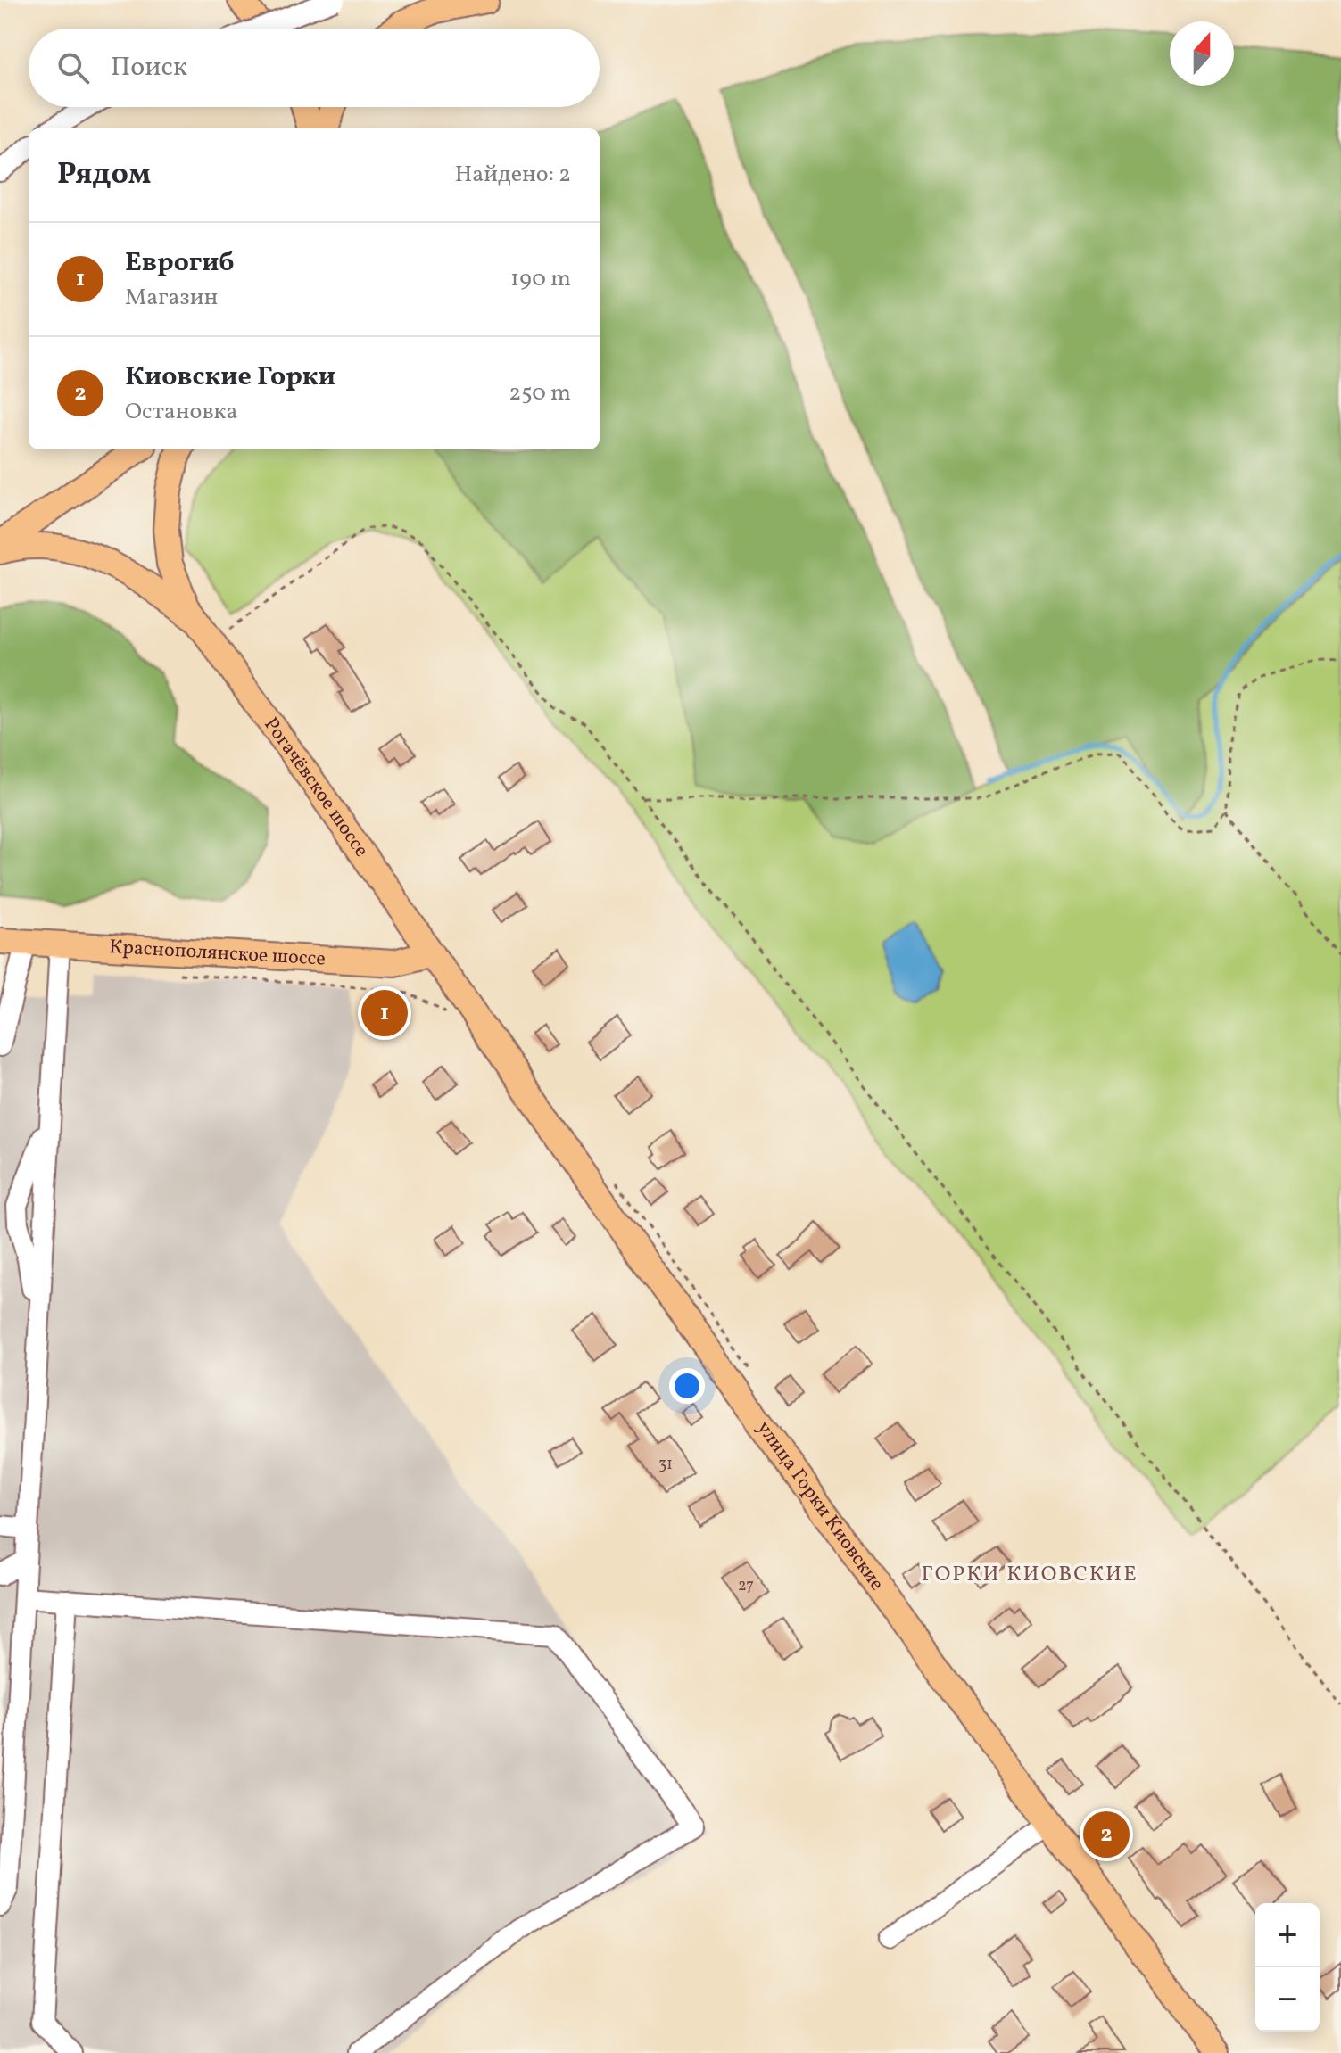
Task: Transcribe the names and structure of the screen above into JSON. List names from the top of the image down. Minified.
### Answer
{"streets":{"main road":["Рогачёвское шоссе","Краснополянское шоссе","улица Горки Киовские"]},"crossings":[["Рогачёвское шоссе","Краснополянское шоссе"],["Рогачёвское шоссе","улица Горки Киовские"],["Краснополянское шоссе","улица Горки Киовские"]],"districts":["ГОРКИ КИОВСКИЕ"],"house_numbers":["31","27"],"north":"top","page":{"search":"Поиск","heading":["Рядом","Найдено: 2"],"list":[{"mark":"1","name":"Еврогиб","note":"Магазин","value":"190 m"},{"mark":"2","name":"Киовские Горки","note":"Остановка","value":"250 m"}],"pins":["1","2"],"map_buttons":["+","−"]}}
